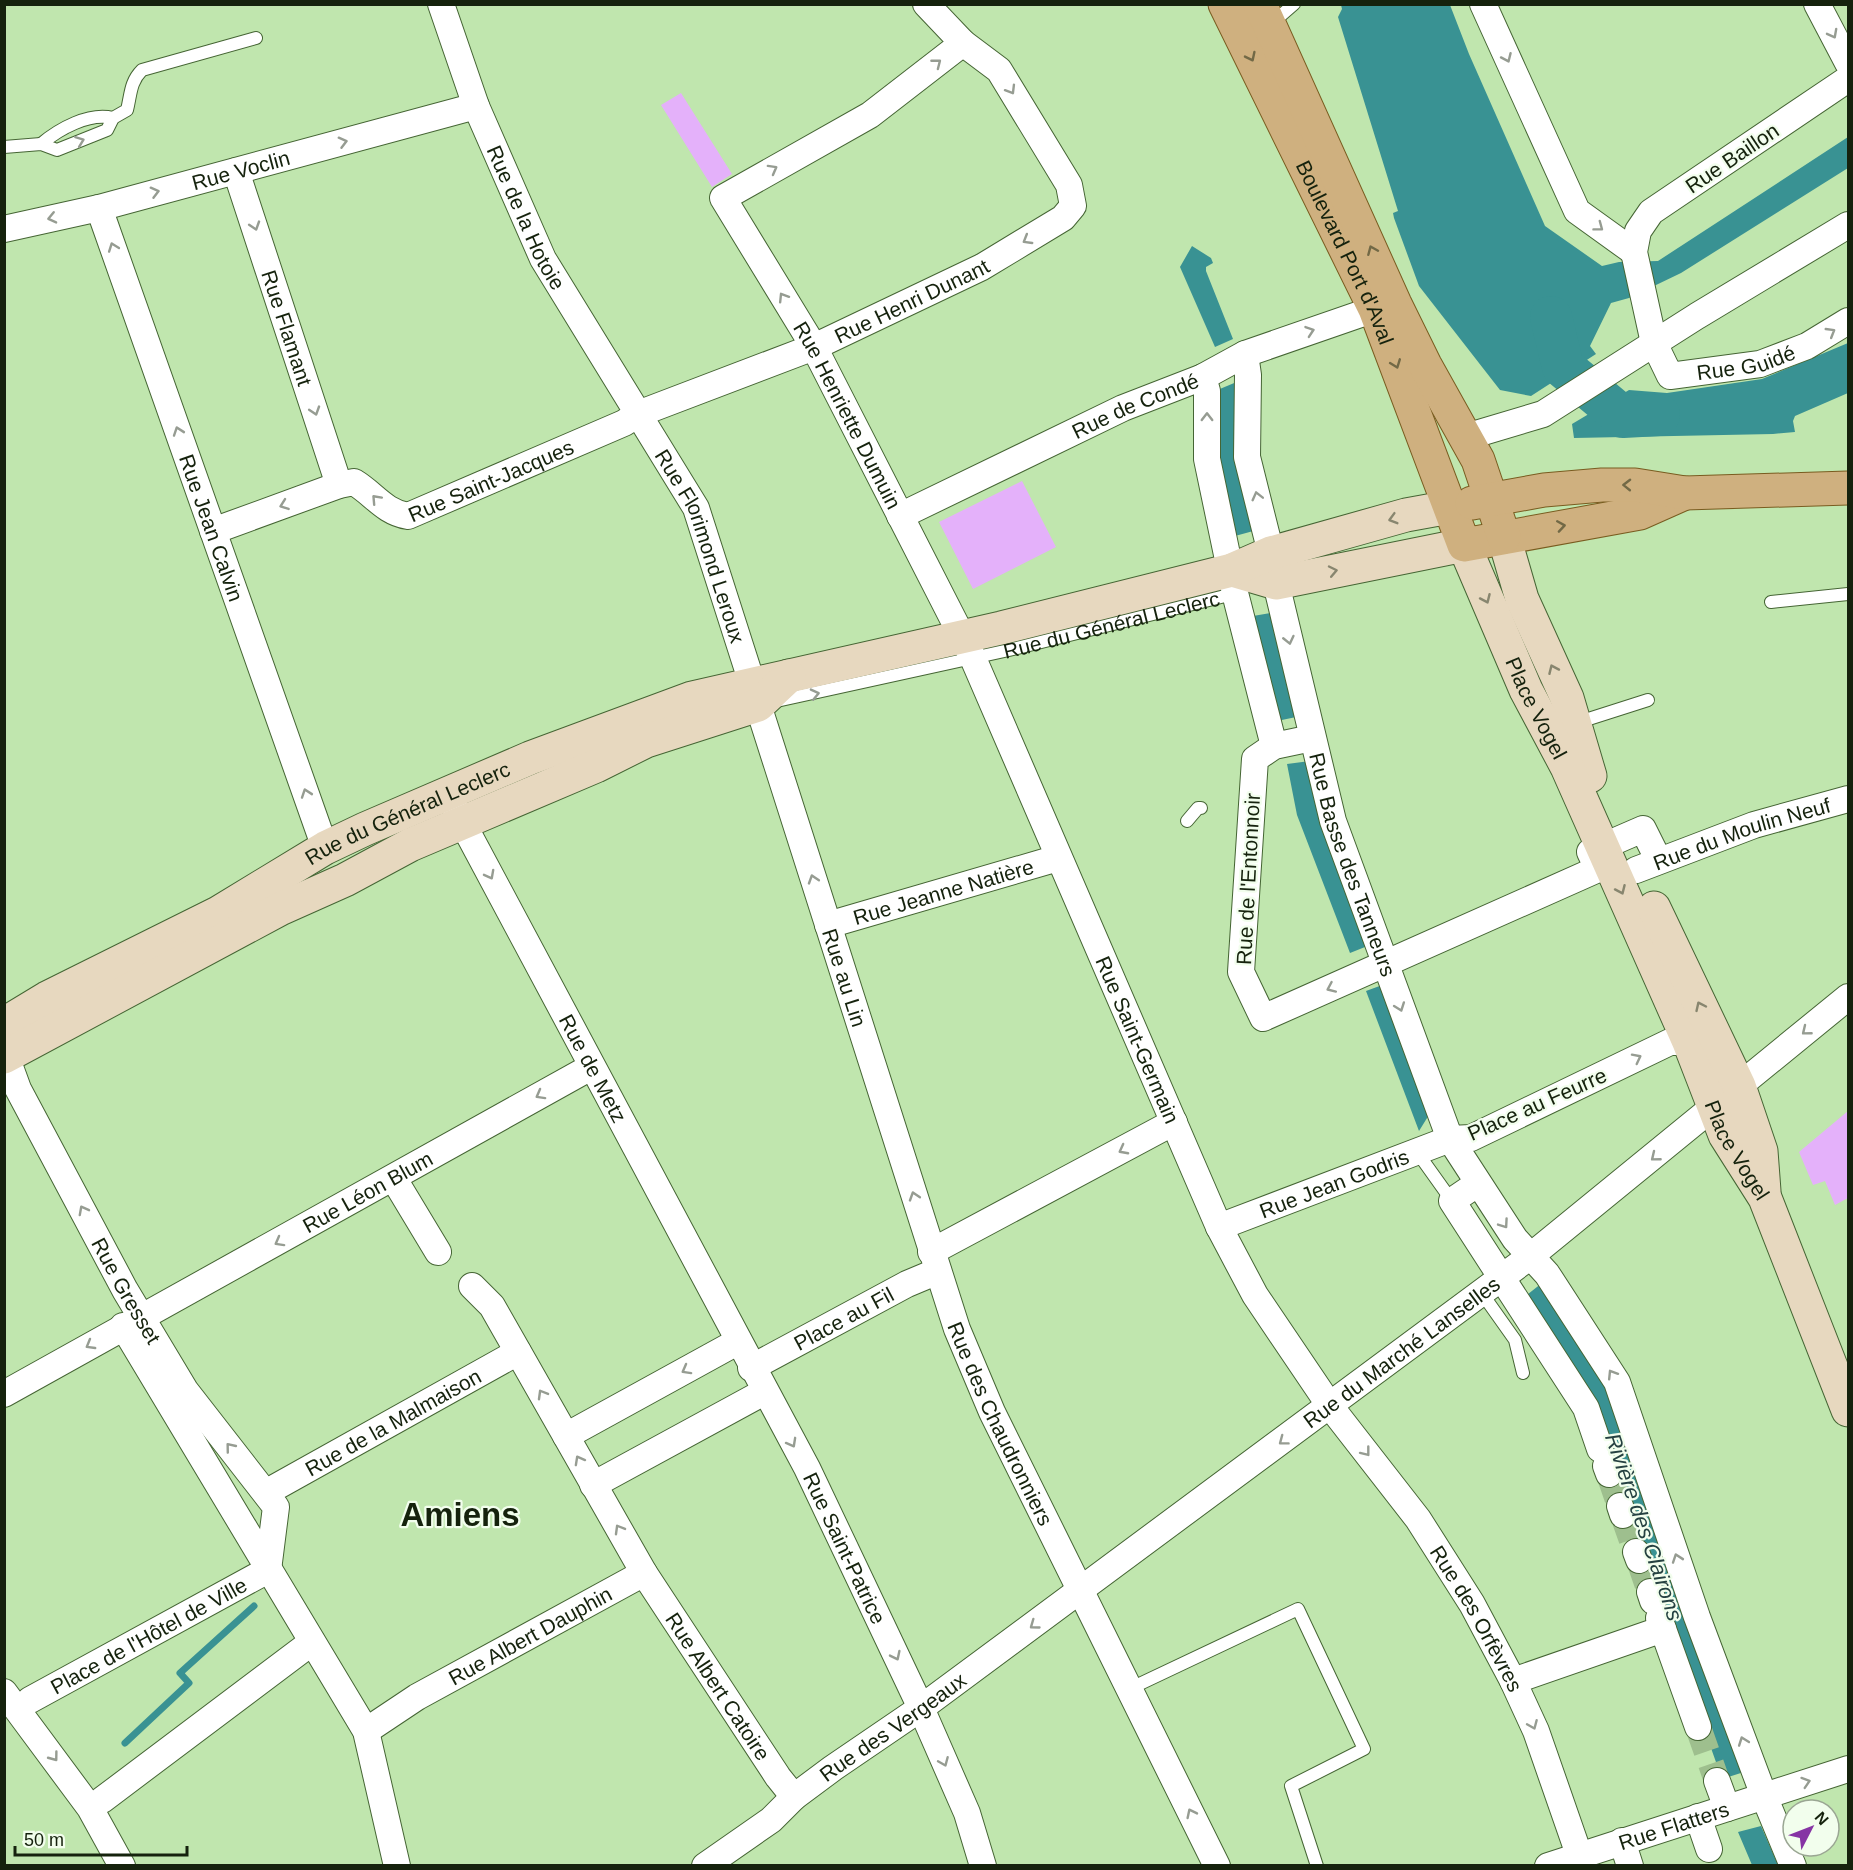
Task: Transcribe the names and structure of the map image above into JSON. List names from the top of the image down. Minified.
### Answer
{"streets":{"main road":["Boulevard Port d'Aval","Rue du Général Leclerc","Place Vogel"],"street":["Rue Baillon","Rue Voclin","Rue de la Hotoie","Rue Henri Dunant","Rue Flamant","Rue Guidé","Rue de Condé","Rue Henriette Dumuin","Rue Saint-Jacques","Rue Jean Calvin","Rue Florimond Leroux","Rue du Moulin Neuf","Rue Basse des Tanneurs","Rue de l'Entonnoir","Rue Jeanne Natière","Rue au Lin","Rue Saint-Germain","Rue de Metz","Place au Feurre","Rue Jean Godris","Rue Léon Blum","Rue Gresset","Place au Fil","Rue du Marché Lanselles","Rue de la Malmaison","Rue des Chaudronniers","Rue Saint-Patrice","Rue des Orfèvres","Place de l'Hôtel de Ville","Rue Albert Dauphin","Rue Albert Catoire","Rue des Vergeaux","Rue Flatters"]},"crossings":[["Rue Voclin","Rue de la Hotoie"],["Rue Voclin","Rue Flamant"],["Rue Voclin","Rue Jean Calvin"],["Rue de la Hotoie","Rue Henri Dunant"],["Rue de la Hotoie","Rue Saint-Jacques"],["Rue de la Hotoie","Rue Florimond Leroux"],["Boulevard Port d'Aval","Rue de Condé"],["Boulevard Port d'Aval","Rue du Général Leclerc"],["Boulevard Port d'Aval","Place Vogel"],["Rue Henri Dunant","Rue Henriette Dumuin"],["Rue Henri Dunant","Rue Saint-Jacques"],["Rue Henri Dunant","Rue Florimond Leroux"],["Rue Flamant","Rue Saint-Jacques"],["Rue de Condé","Rue Henriette Dumuin"],["Rue Henriette Dumuin","Rue du Général Leclerc"],["Rue Henriette Dumuin","Rue Saint-Germain"],["Rue Saint-Jacques","Rue Jean Calvin"],["Rue Saint-Jacques","Rue Florimond Leroux"],["Rue Jean Calvin","Rue du Général Leclerc"],["Rue Florimond Leroux","Rue du Général Leclerc"],["Rue Florimond Leroux","Rue au Lin"],["Rue du Général Leclerc","Place Vogel"],["Rue du Général Leclerc","Rue Basse des Tanneurs"],["Rue du Général Leclerc","Rue au Lin"],["Rue du Général Leclerc","Rue Saint-Germain"],["Rue du Général Leclerc","Rue de Metz"],["Place Vogel","Rue du Moulin Neuf"],["Place Vogel","Place au Feurre"],["Place Vogel","Rue du Marché Lanselles"],["Rue Basse des Tanneurs","Rue de l'Entonnoir"],["Rue Basse des Tanneurs","Place au Feurre"],["Rue Basse des Tanneurs","Rue Jean Godris"],["Rue Jeanne Natière","Rue au Lin"],["Rue Jeanne Natière","Rue Saint-Germain"],["Rue au Lin","Place au Fil"],["Rue au Lin","Rue des Chaudronniers"],["Rue Saint-Germain","Rue Jean Godris"],["Rue Saint-Germain","Place au Fil"],["Rue Saint-Germain","Rue du Marché Lanselles"],["Rue Saint-Germain","Rue des Orfèvres"],["Rue de Metz","Rue Léon Blum"],["Rue de Metz","Place au Fil"],["Rue de Metz","Rue Saint-Patrice"],["Place au Feurre","Rue Jean Godris"],["Place au Feurre","Rue du Marché Lanselles"],["Place au Feurre","Rue Flatters"],["Rue Léon Blum","Rue Gresset"],["Rue Gresset","Rue de la Malmaison"],["Rue Gresset","Place de l'Hôtel de Ville"],["Place au Fil","Rue des Chaudronniers"],["Place au Fil","Rue Saint-Patrice"],["Rue du Marché Lanselles","Rue des Chaudronniers"],["Rue du Marché Lanselles","Rue des Orfèvres"],["Rue du Marché Lanselles","Rue des Vergeaux"],["Rue de la Malmaison","Place de l'Hôtel de Ville"],["Rue de la Malmaison","Rue Albert Catoire"],["Rue des Chaudronniers","Rue des Vergeaux"],["Rue Saint-Patrice","Rue des Vergeaux"],["Rue des Orfèvres","Rue Flatters"],["Place de l'Hôtel de Ville","Rue Albert Dauphin"],["Rue Albert Dauphin","Rue Albert Catoire"],["Rue Albert Catoire","Rue des Vergeaux"]],"one_way":["Rue Flamant","Rue Saint-Jacques","Rue Jean Calvin","Rue au Lin","Rue de Metz","Rue Léon Blum","Place au Fil","Rue du Marché Lanselles","Rue Saint-Patrice","Rue Albert Catoire","Rue des Vergeaux"],"districts":["Amiens"],"water":["Rivière des Clairons"],"scale_bar":"50 m","north":"top right"}
